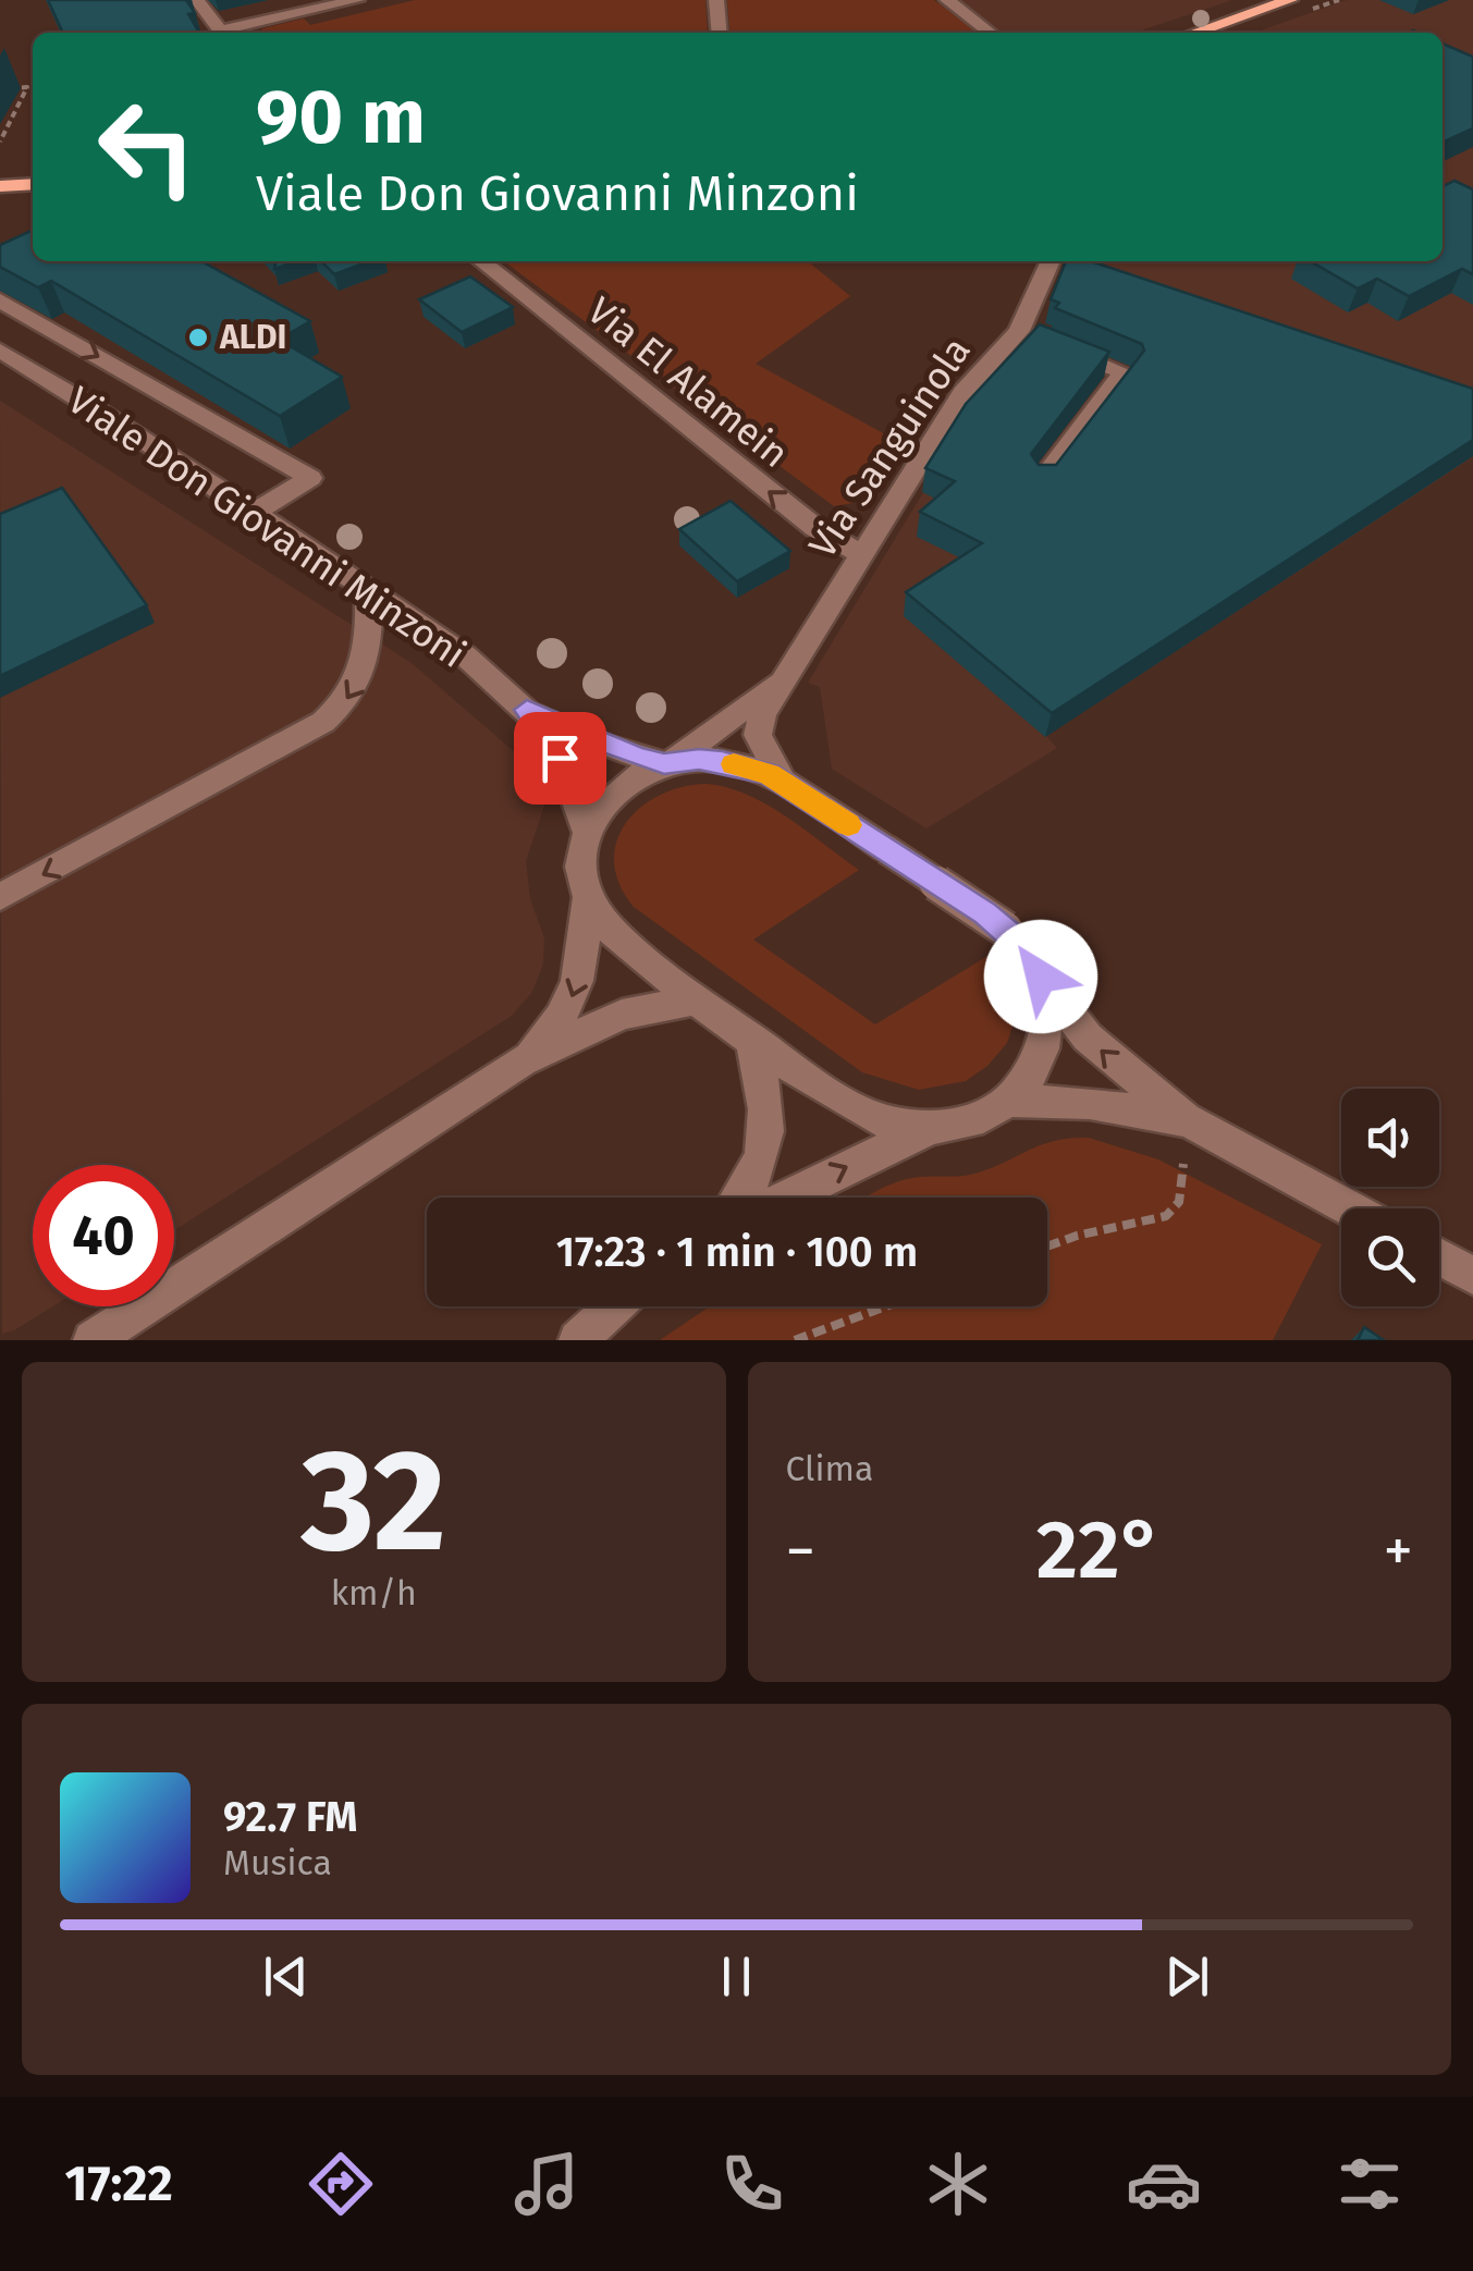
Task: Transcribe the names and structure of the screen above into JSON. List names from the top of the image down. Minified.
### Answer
{"streets":{"street":["Via El Alamein","Via Sanguinola","Viale Don Giovanni Minzoni"]},"crossings":[["Via El Alamein","Via Sanguinola"],["Via Sanguinola","Viale Don Giovanni Minzoni"]],"one_way":["Via El Alamein"],"places":["ALDI"],"page":{"turn":["90 m","Viale Don Giovanni Minzoni"],"limit":"40","trip":"17:23 · 1 min · 100 m","tile":[["32","km/h"],"Clima"],"heat":["−","22°","+"],"song":["92.7 FM","Musica"],"tabs":"17:22"}}
